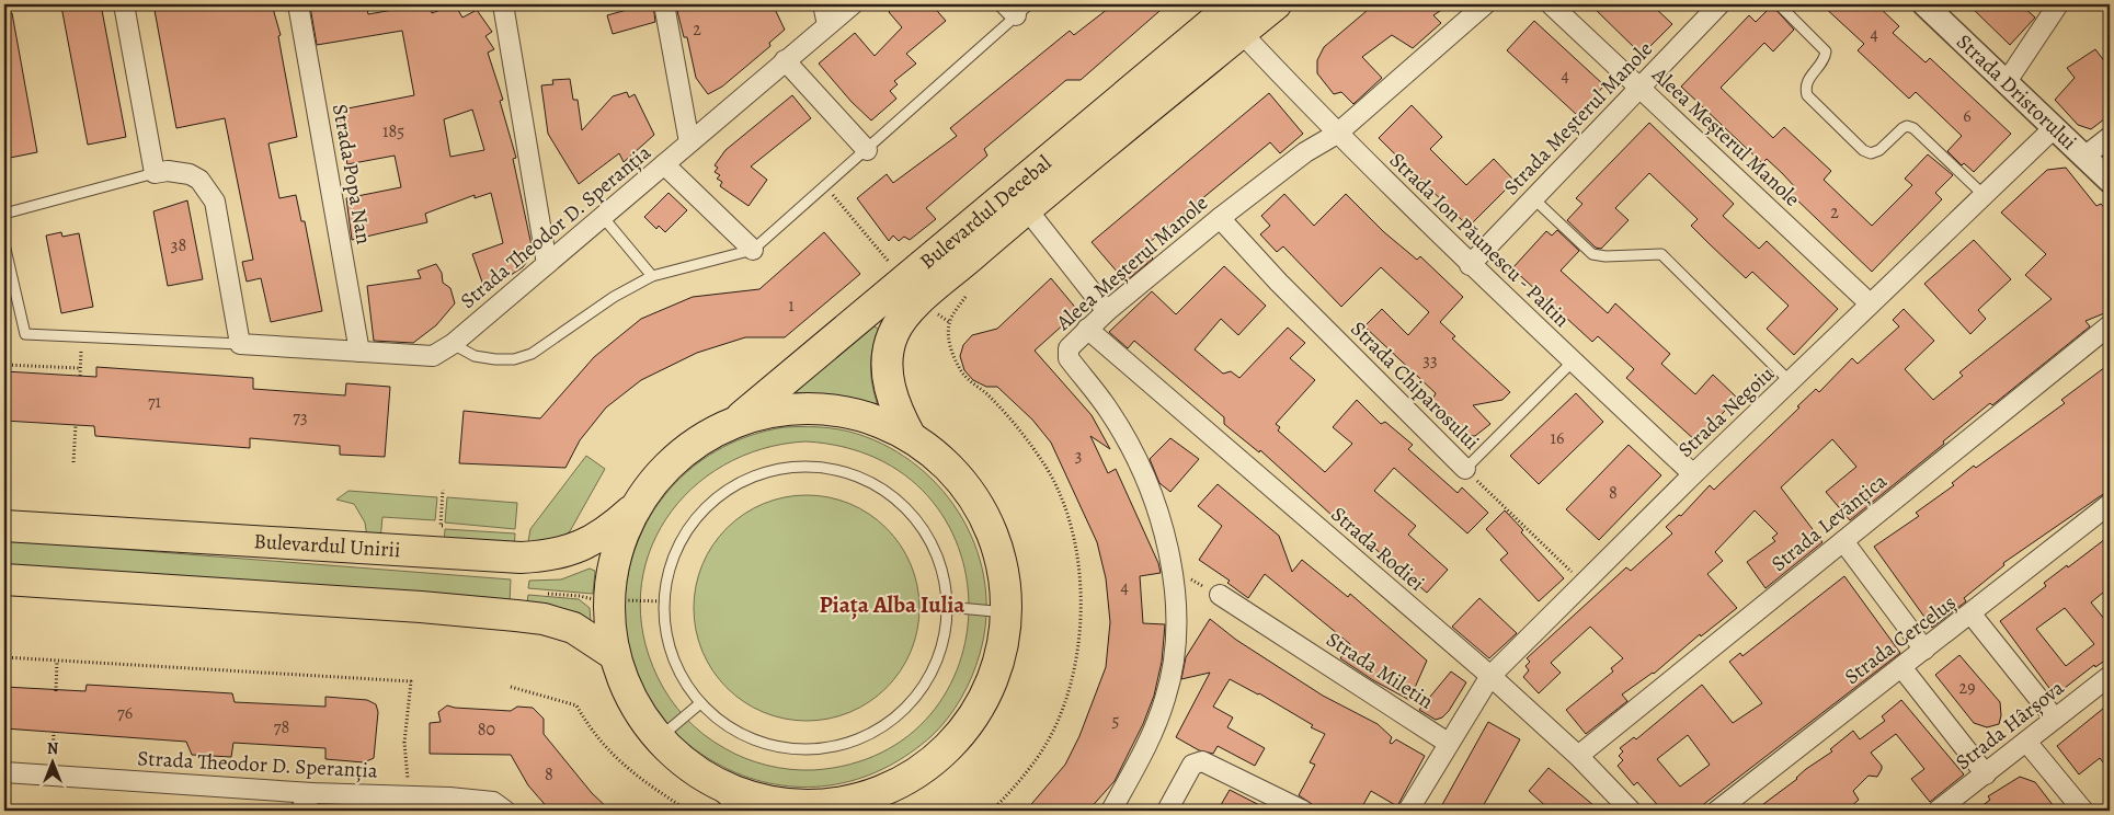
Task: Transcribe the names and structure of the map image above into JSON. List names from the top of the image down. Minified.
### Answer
{"streets":{"main road":["Bulevardul Decebal","Bulevardul Unirii"],"street":["Strada Dristorului","Strada Meșterul Manole","Aleea Meșterul Manole","Strada Popa Nan","Strada Theodor D. Speranția","Strada Ion Păunescu - Paltin","Strada Chiparosului","Strada Negoiu","Strada Levănțica","Strada Rodiei","Strada Cerceluș","Strada Miletin","Strada Hârșova"]},"crossings":[["Strada Dristorului","Strada Negoiu"],["Strada Meșterul Manole","Aleea Meșterul Manole"],["Strada Meșterul Manole","Strada Ion Păunescu - Paltin"],["Aleea Meșterul Manole","Strada Ion Păunescu - Paltin"],["Aleea Meșterul Manole","Strada Chiparosului"],["Aleea Meșterul Manole","Strada Negoiu"],["Aleea Meșterul Manole","Strada Rodiei"],["Strada Popa Nan","Strada Theodor D. Speranția"],["Bulevardul Decebal","Strada Ion Păunescu - Paltin"],["Strada Ion Păunescu - Paltin","Strada Negoiu"],["Strada Chiparosului","Strada Negoiu"],["Strada Negoiu","Strada Rodiei"],["Strada Negoiu","Strada Miletin"],["Strada Levănțica","Strada Rodiei"]],"districts":["Piața Alba Iulia"],"house_numbers":["2","4","4","6","185","2","38","1","33","71","73","16","3","8","4","29","76","5","78","80","8"],"north":"top"}
